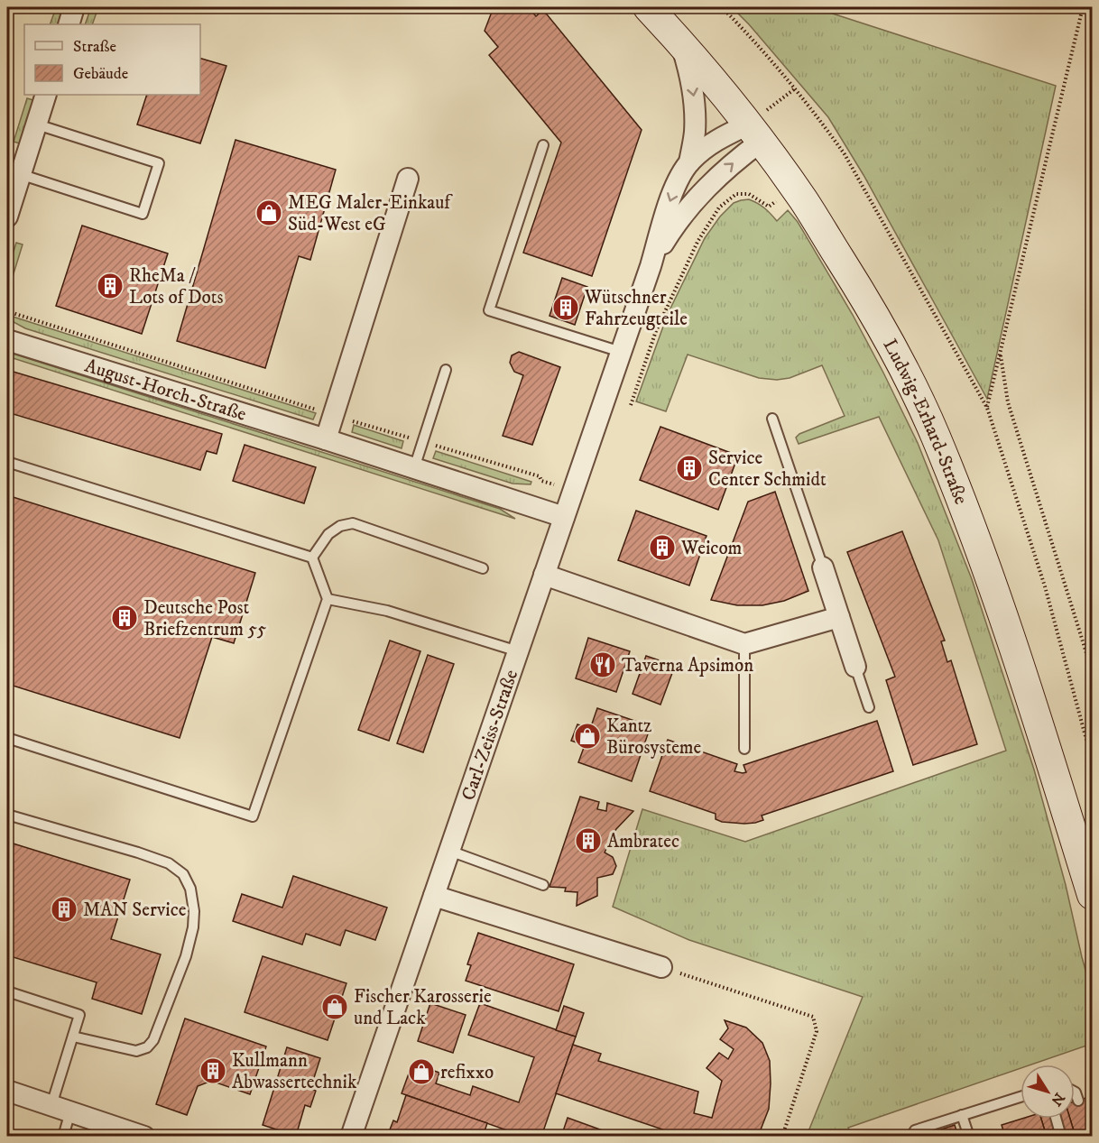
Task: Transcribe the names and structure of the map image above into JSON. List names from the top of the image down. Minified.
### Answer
{"streets":{"main road":["Ludwig-Erhard-Straße"],"street":["August-Horch-Straße","Carl-Zeiss-Straße"]},"crossings":[["August-Horch-Straße","Carl-Zeiss-Straße"],["Ludwig-Erhard-Straße","Carl-Zeiss-Straße"]],"places":{"shop":["MEG Maler-Einkauf Süd-West eG","Kantz Bürosysteme","Fischer Karosserie und Lack","refixxo"],"building":["RheMa / Lots of Dots","Wütschner Fahrzeugteile","Service Center Schmidt","Weicom","Deutsche Post Briefzentrum 55","Ambratec","MAN Service","Kullmann Abwassertechnik"],"restaurant":["Taverna Apsimon"]},"legend":["Straße","Gebäude"],"north":"bottom right"}
